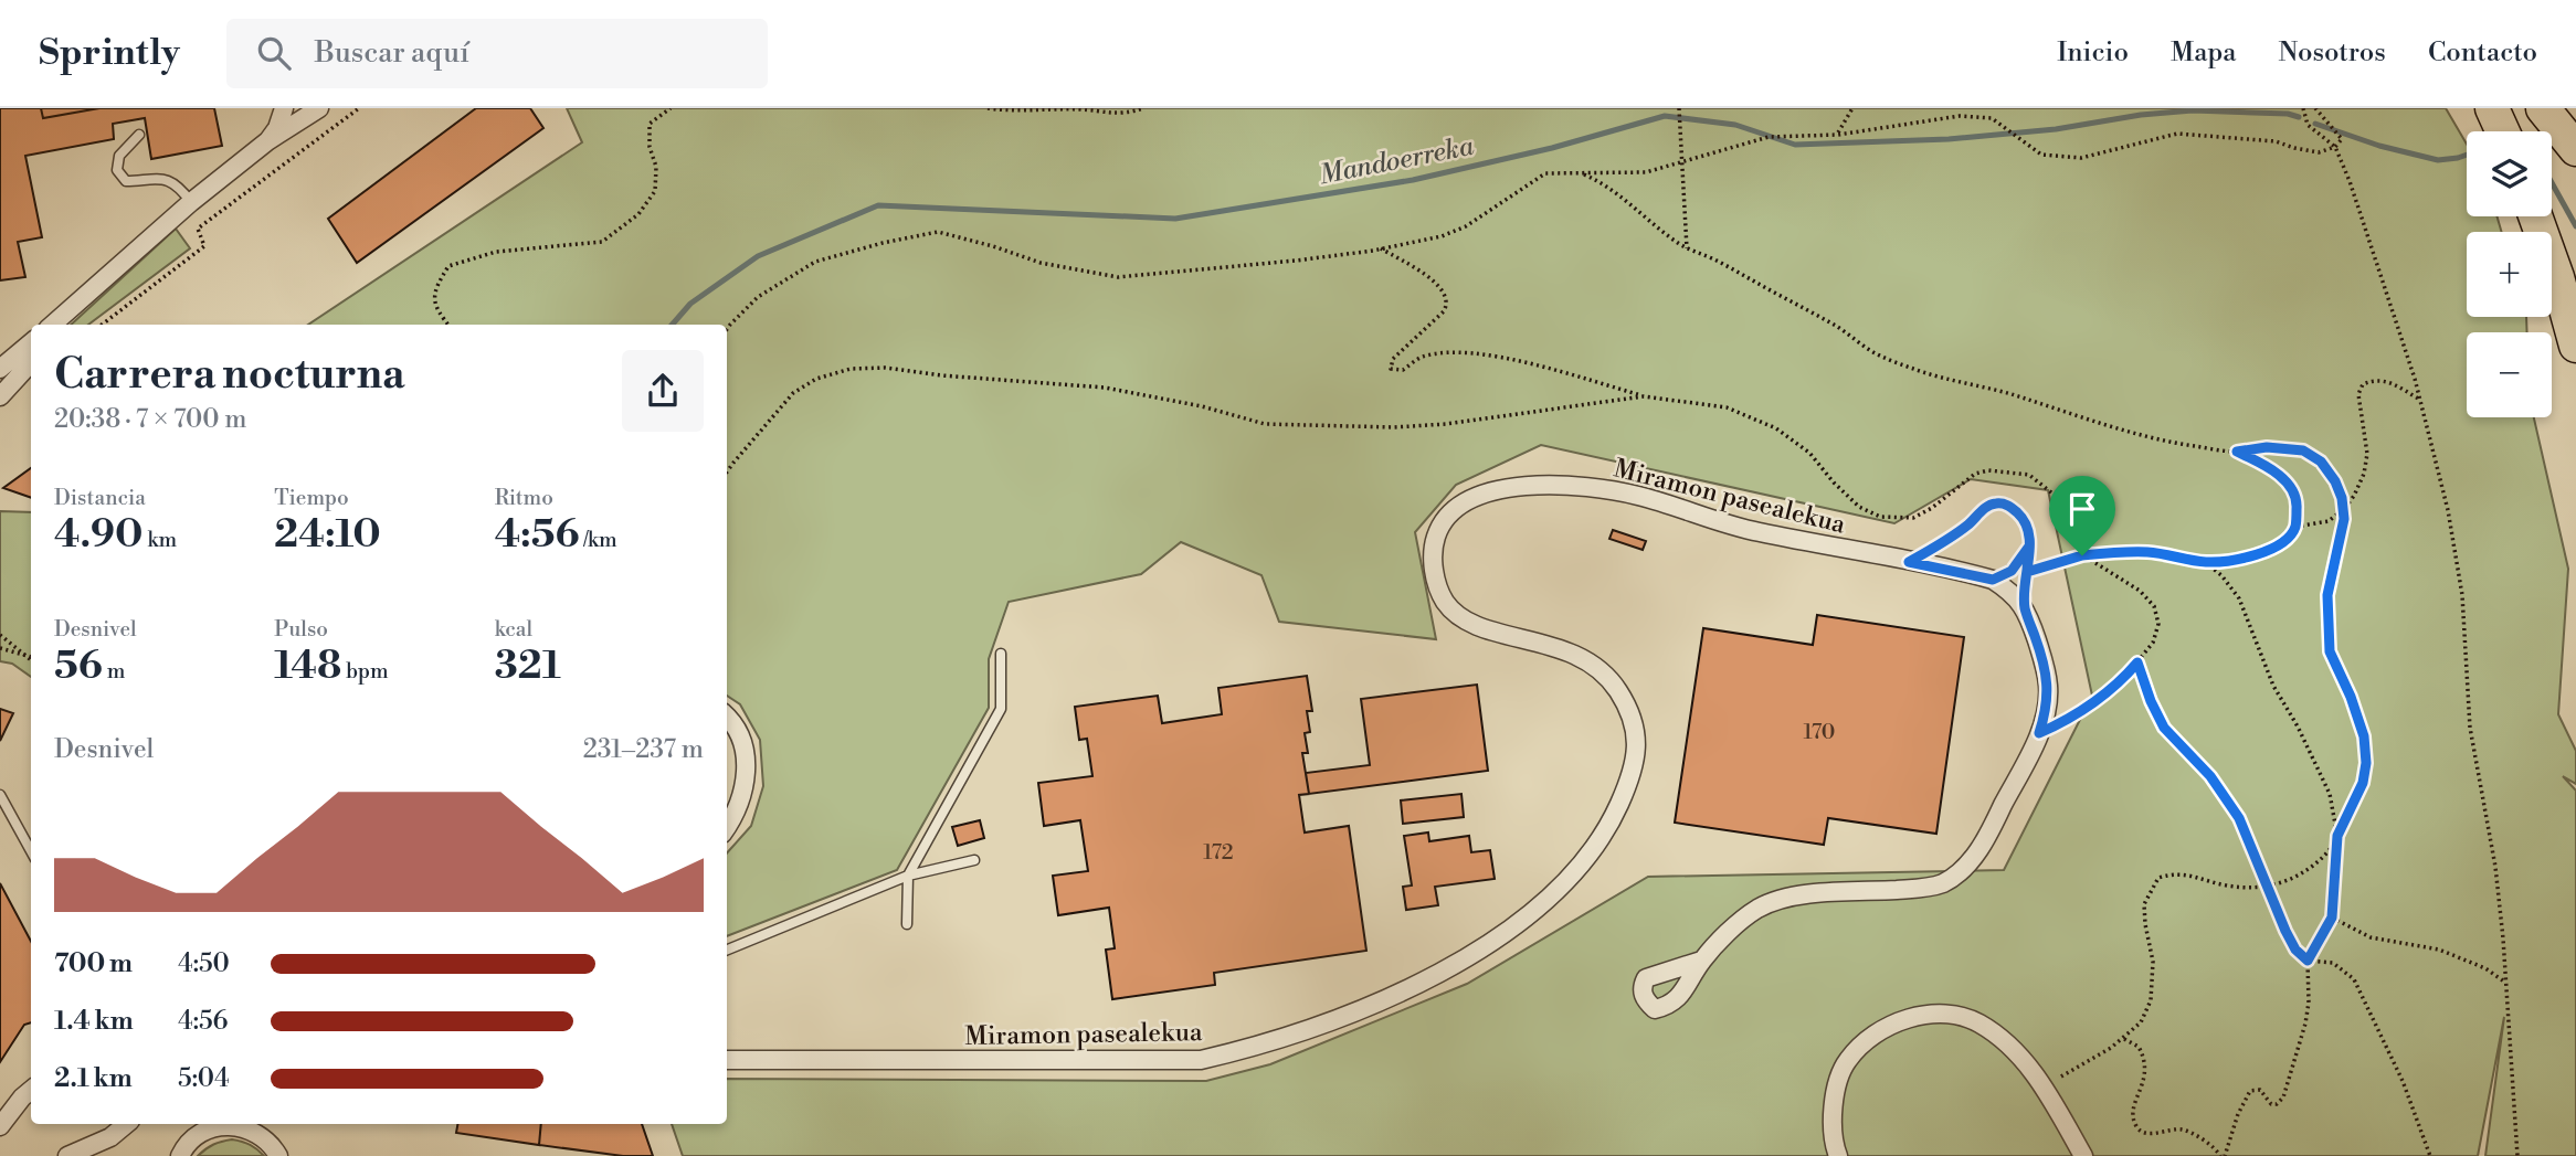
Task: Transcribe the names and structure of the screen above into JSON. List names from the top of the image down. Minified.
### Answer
{"streets":{"street":["Miramon pasealekua"]},"water":["Mandoerreka"],"house_numbers":["170","172"],"page":{"header":"Sprintly","search":"Buscar aquí","nav":["Inicio","Mapa","Nosotros","Contacto"],"map_buttons":["+","−"],"heading":["Carrera nocturna","20:38 · 7 × 700 m"],"stats":[["Distancia","4.90 km"],["Tiempo","24:10"],["Ritmo","4:56 /km"],["Desnivel","56 m"],["Pulso","148 bpm"],["kcal","321"]],"chart":["Desnivel","231–237 m"],"list":[{"name":"700 m","note":"4:50"},{"name":"1.4 km","note":"4:56"},{"name":"2.1 km","note":"5:04"}]}}
